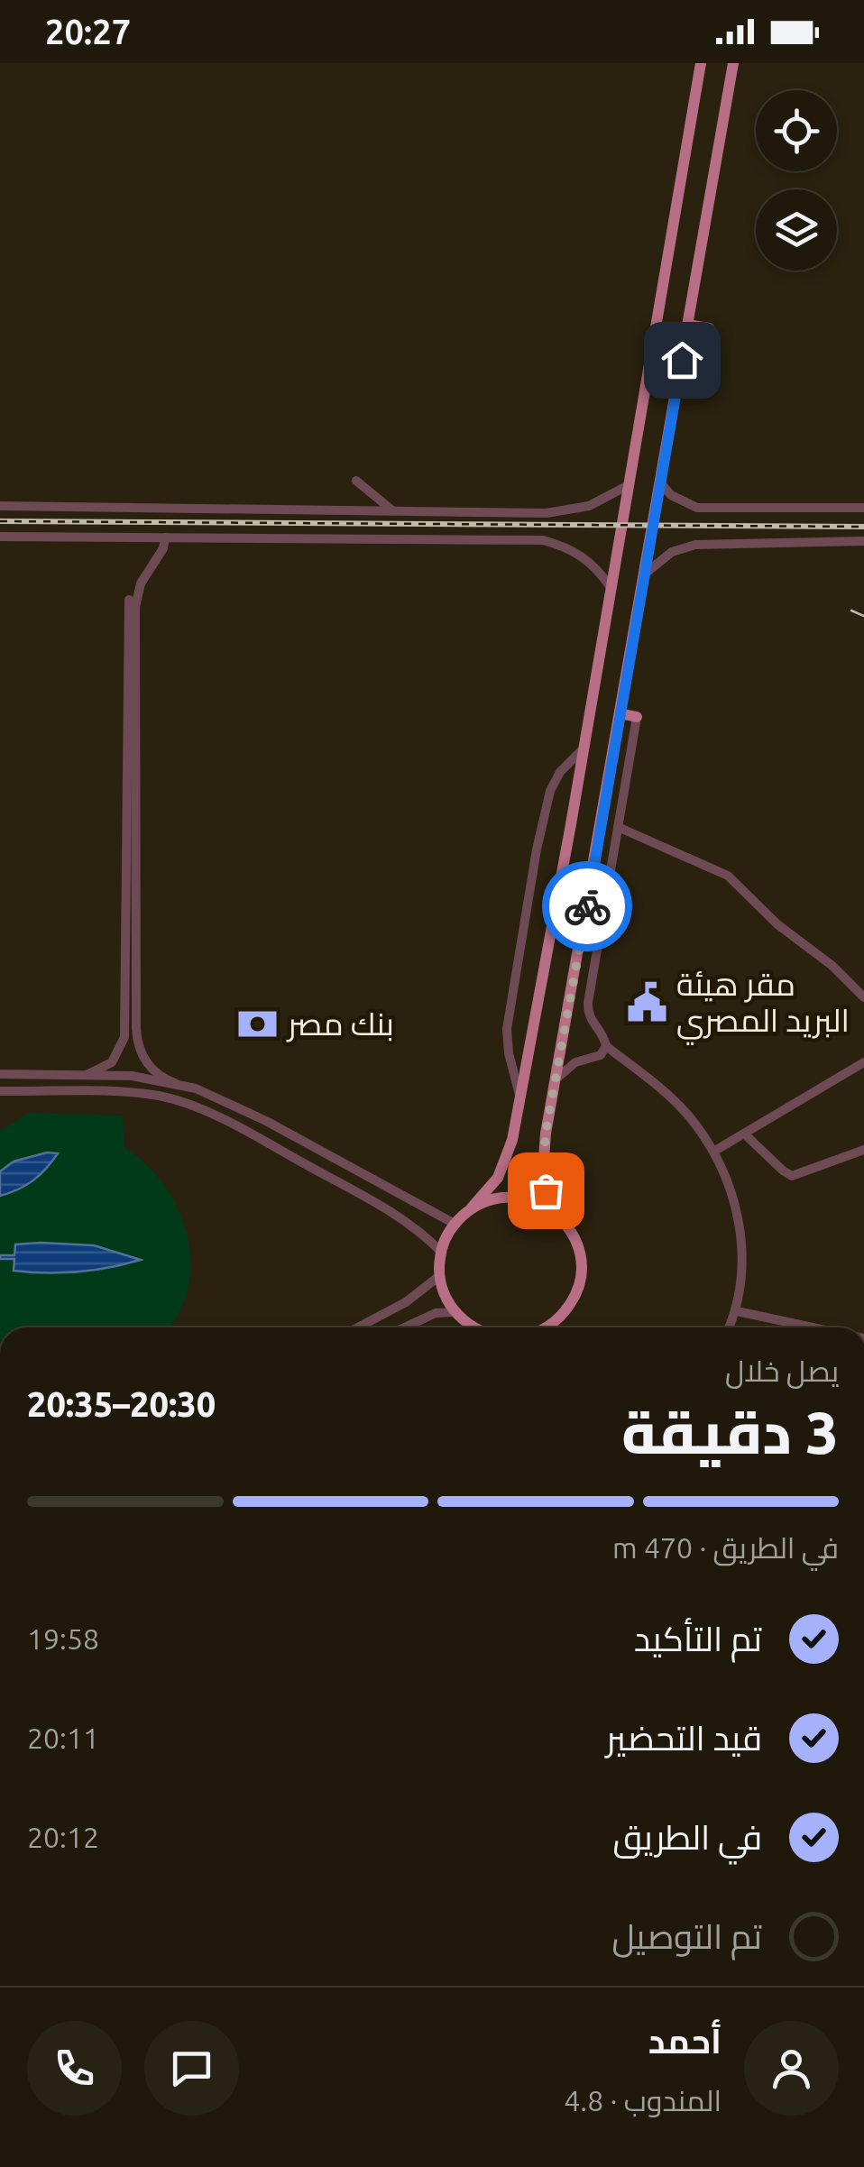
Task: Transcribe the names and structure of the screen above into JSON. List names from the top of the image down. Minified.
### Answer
{"places":{"public building":["مقر هيئة البريد المصري"],"bank":["بنك مصر"]},"page":{"status":"20:27","heading":["3 دقيقة","يصل خلال","20:30–20:35"],"panel":["أحمد","المندوب · 4.8"],"bar":"في الطريق · 470 m","list":[["تم التأكيد","19:58"],["قيد التحضير","20:11"],["في الطريق","20:12"],"تم التوصيل"]}}
